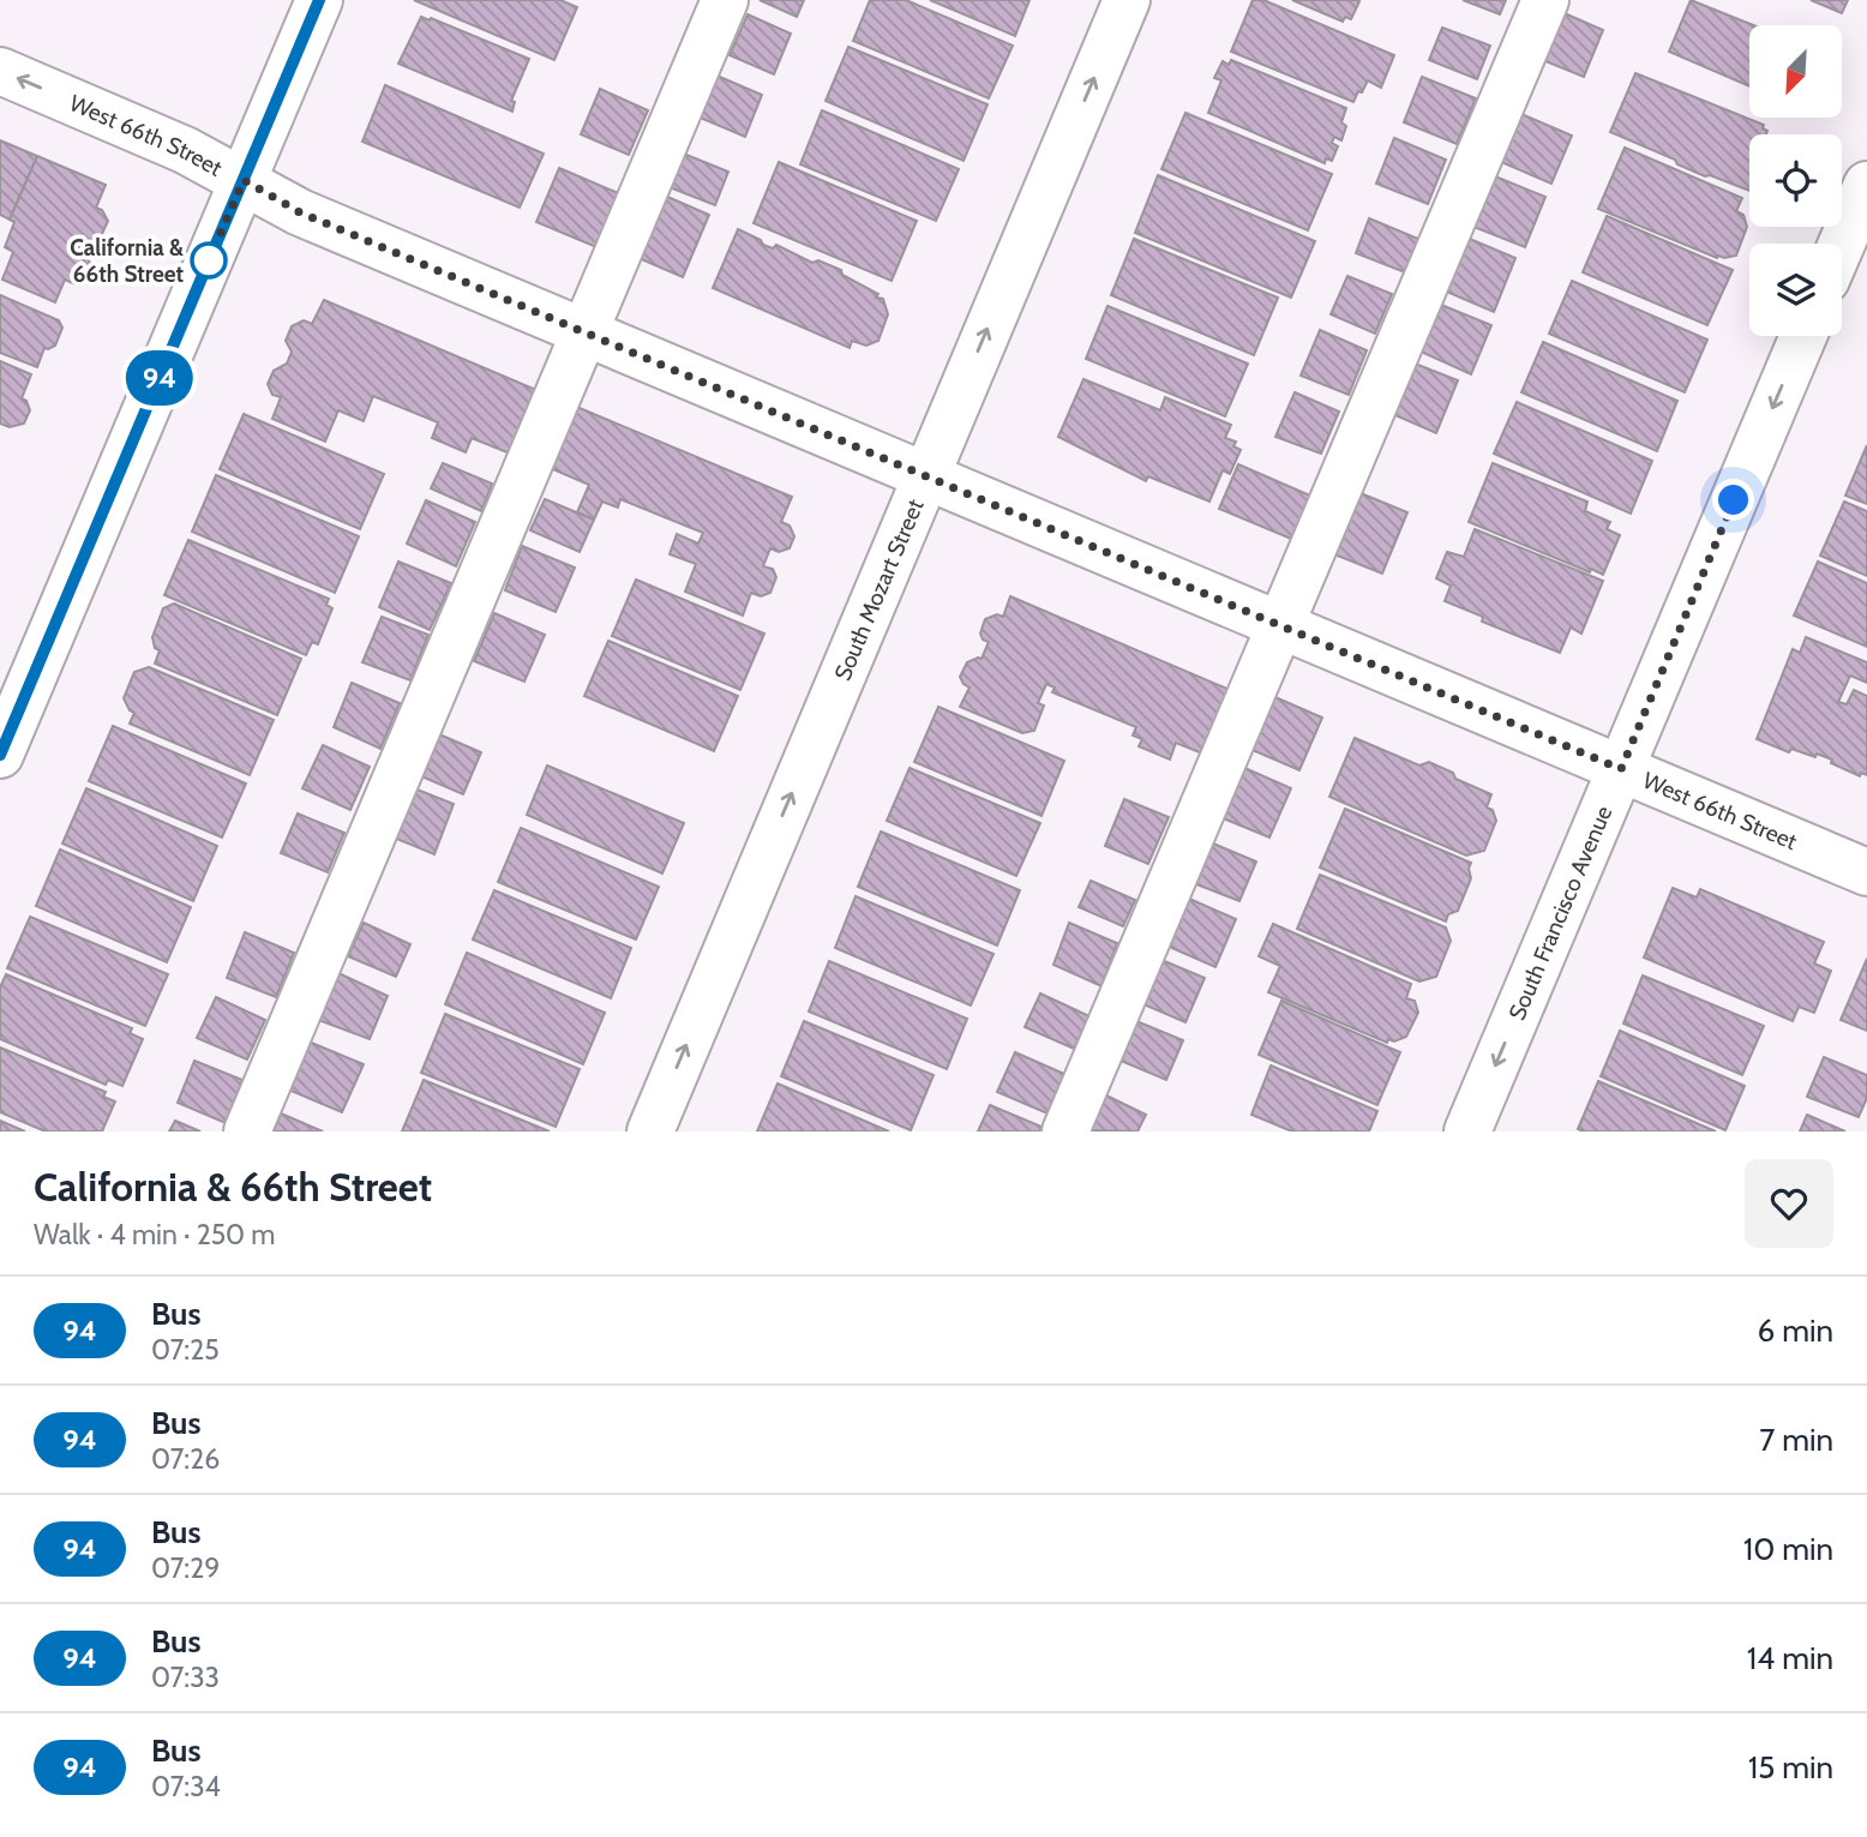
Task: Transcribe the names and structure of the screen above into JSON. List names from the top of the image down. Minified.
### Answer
{"streets":{"street":["West 66th Street","South Mozart Street","South Francisco Avenue"]},"crossings":[["West 66th Street","South Mozart Street"],["West 66th Street","South Francisco Avenue"]],"places":["California & 66th Street"],"lines":["bus line 94"],"north":"bottom left","page":{"on_map":"94","heading":["California & 66th Street","Walk · 4 min · 250 m"],"list":[{"mark":"94","name":"Bus","note":"07:25","value":"6 min"},{"mark":"94","name":"Bus","note":"07:26","value":"7 min"},{"mark":"94","name":"Bus","note":"07:29","value":"10 min"},{"mark":"94","name":"Bus","note":"07:33","value":"14 min"},{"mark":"94","name":"Bus","note":"07:34","value":"15 min"}]}}
